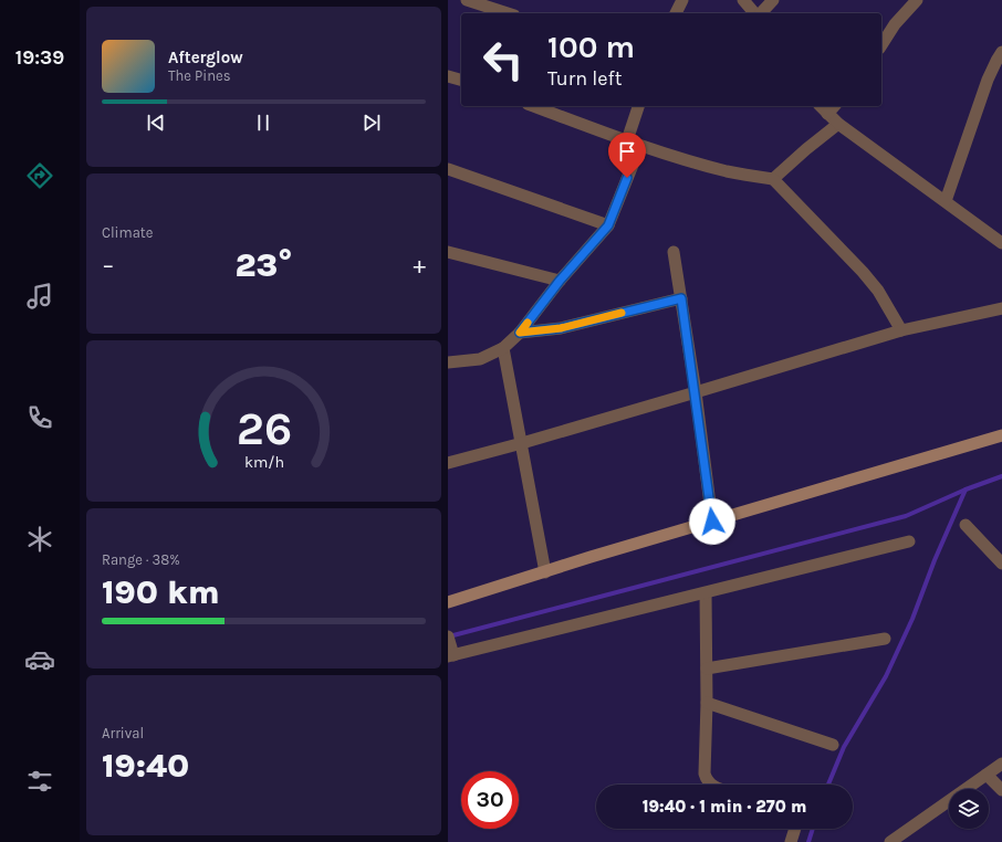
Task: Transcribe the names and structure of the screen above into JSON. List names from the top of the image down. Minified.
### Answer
{"page":{"tabs":"19:39","turn":["100 m","Turn left"],"song":["Afterglow","The Pines"],"tile":["Climate",["Range · 38%","190 km"],["Arrival","19:40"]],"heat":["−","23°","+"],"limit":"30","trip":"19:40 · 1 min · 270 m","gauge":["26","km/h"]}}
